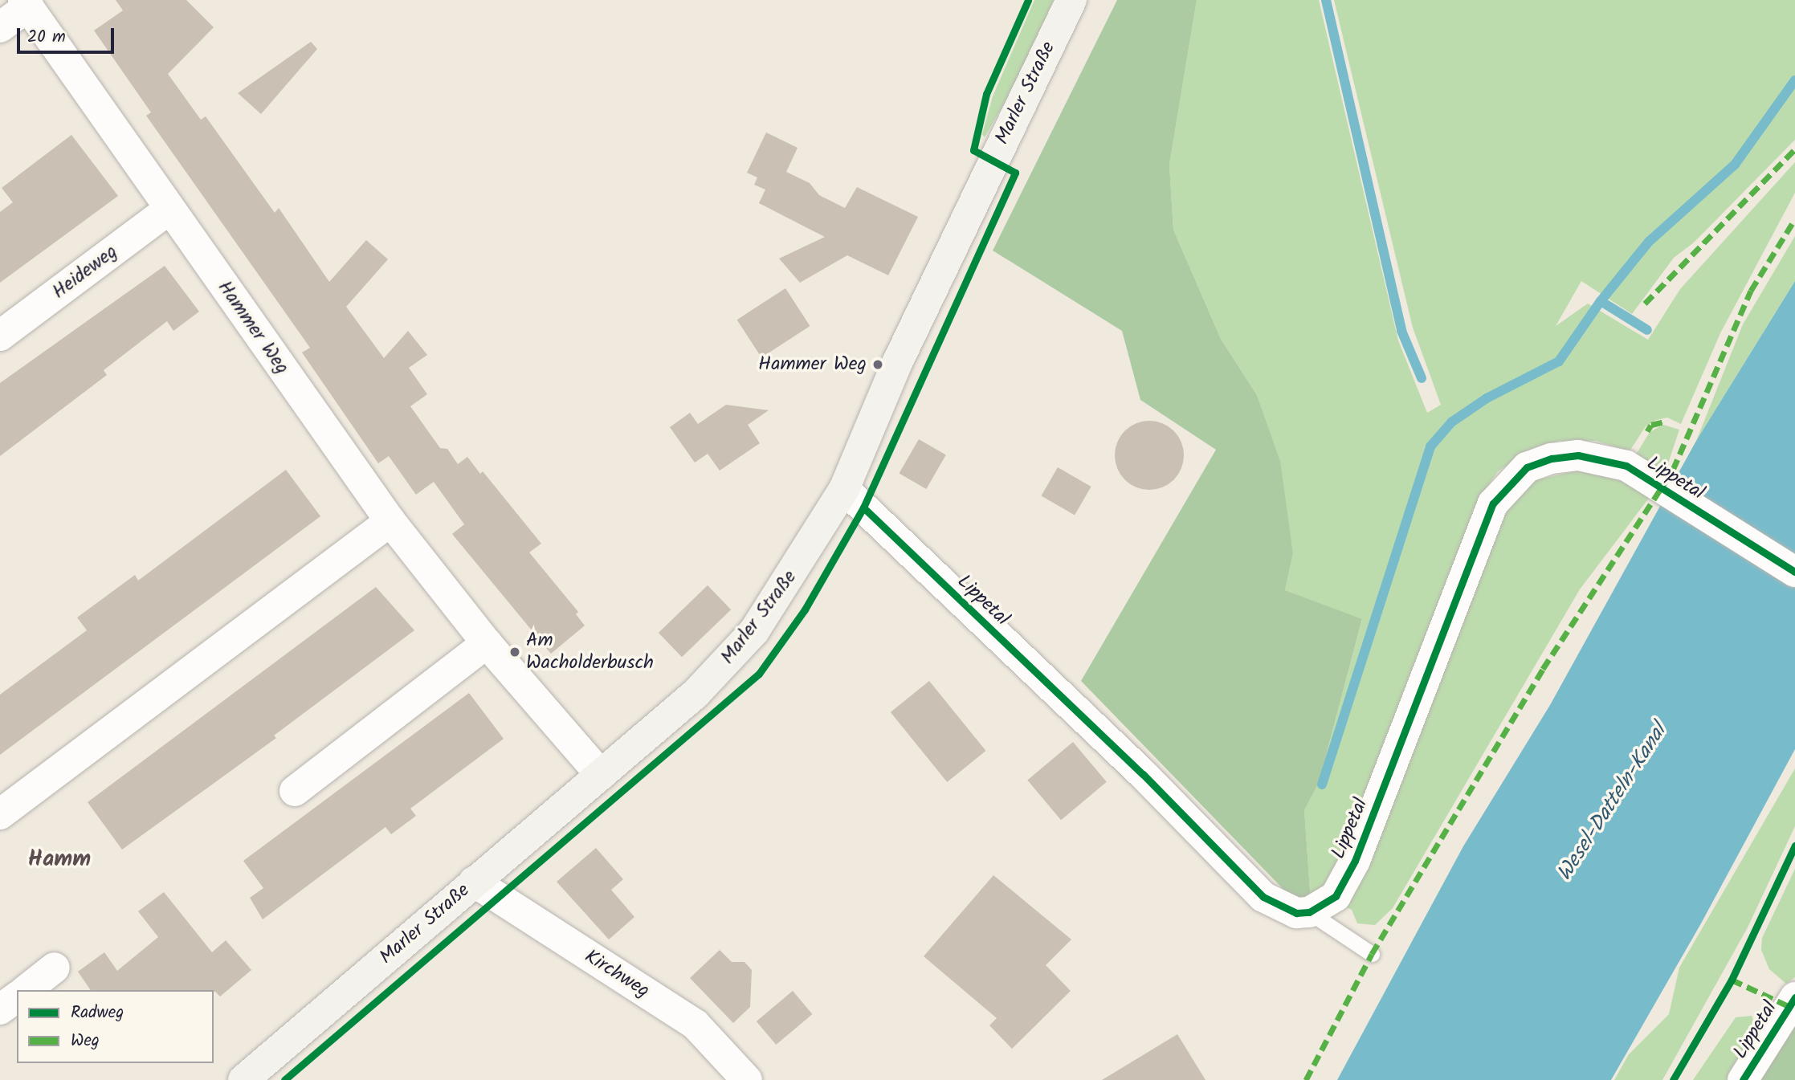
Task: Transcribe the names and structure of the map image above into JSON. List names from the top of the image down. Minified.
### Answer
{"streets":{"main road":["Marler Straße"],"street":["Heideweg","Hammer Weg","Lippetal","Kirchweg"]},"crossings":[["Marler Straße","Hammer Weg"],["Marler Straße","Lippetal"],["Marler Straße","Kirchweg"],["Heideweg","Hammer Weg"]],"districts":["Hamm"],"water":["Wesel-Datteln-Kanal"],"places":["Hammer Weg","Am Wacholderbusch"],"legend":["Radweg","Weg"],"scale_bar":"20 m"}
